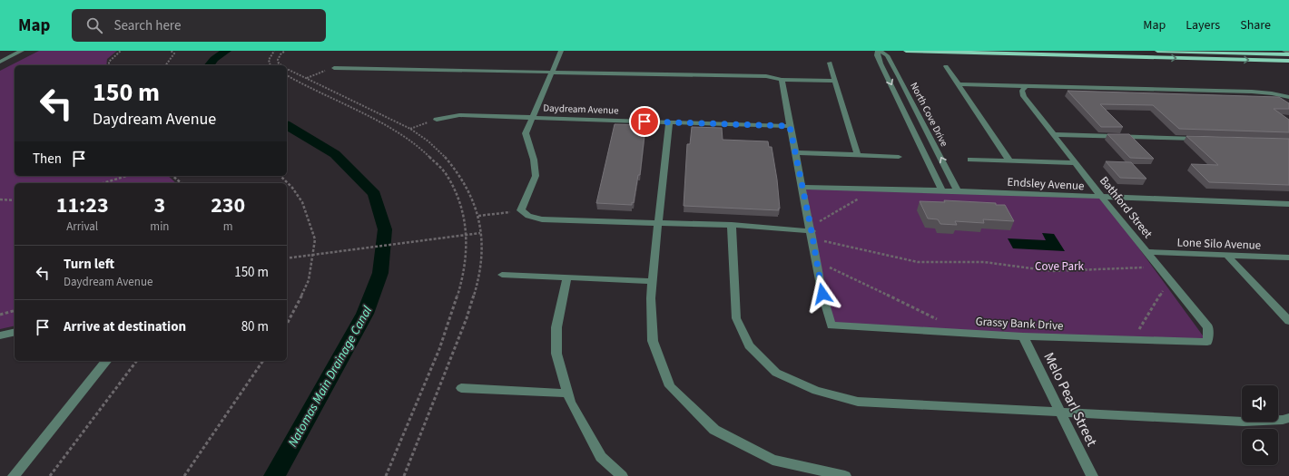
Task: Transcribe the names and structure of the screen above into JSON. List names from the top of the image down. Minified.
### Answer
{"streets":{"street":["Daydream Avenue","North Cove Drive","Endsley Avenue","Bathford Street","Lone Silo Avenue","Grassy Bank Drive","Melo Pearl Street"]},"crossings":[["North Cove Drive","Endsley Avenue"],["Endsley Avenue","Bathford Street"],["Bathford Street","Lone Silo Avenue"],["Bathford Street","Grassy Bank Drive"],["Grassy Bank Drive","Melo Pearl Street"]],"water":["Natomas Main Drainage Canal"],"parks":["Cove Park"],"page":{"header":"Map","search":"Search here","nav":["Map","Layers","Share"],"turn":["150 m","Daydream Avenue"],"then":"Then","eta":["11:23","Arrival","3","min","230","m"],"list":[{"name":"Turn left","note":"Daydream Avenue","value":"150 m"},{"name":"Arrive at destination","value":"80 m"}]}}
